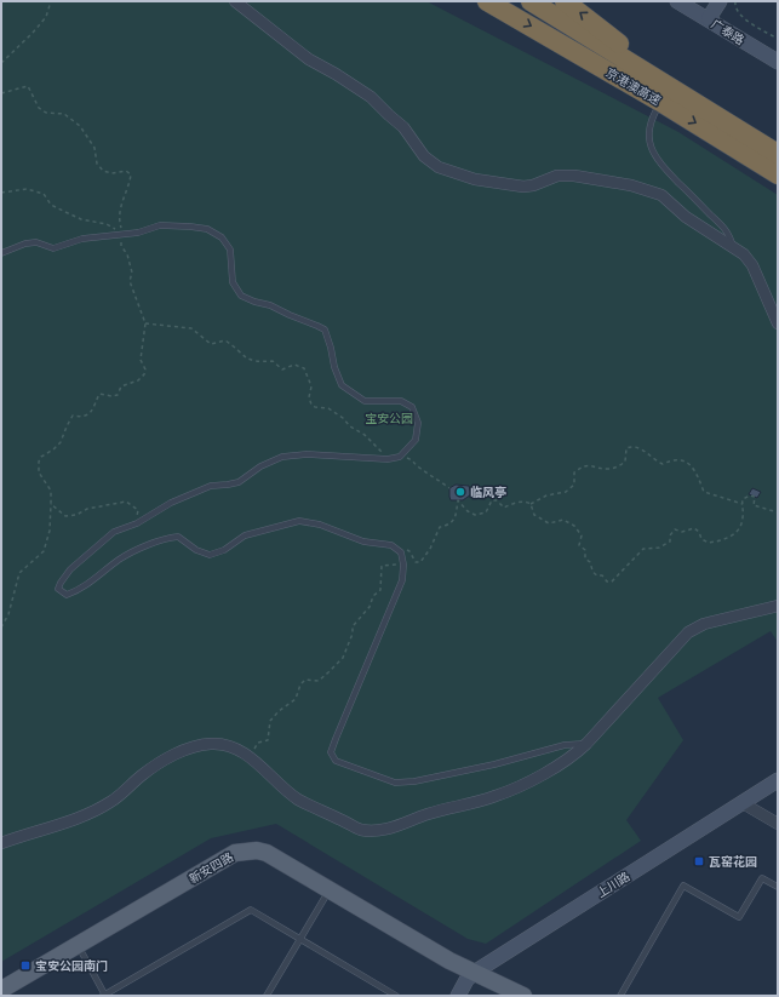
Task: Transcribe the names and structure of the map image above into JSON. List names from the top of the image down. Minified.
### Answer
{"streets":{"highway":["京港澳高速"],"main road":["广泰路","新安四路","上川路"]},"crossings":[["新安四路","上川路"]],"parks":["宝安公园"],"places":{"other":["临风亭"],"transit":["瓦窑花园","宝安公园南门"]}}
